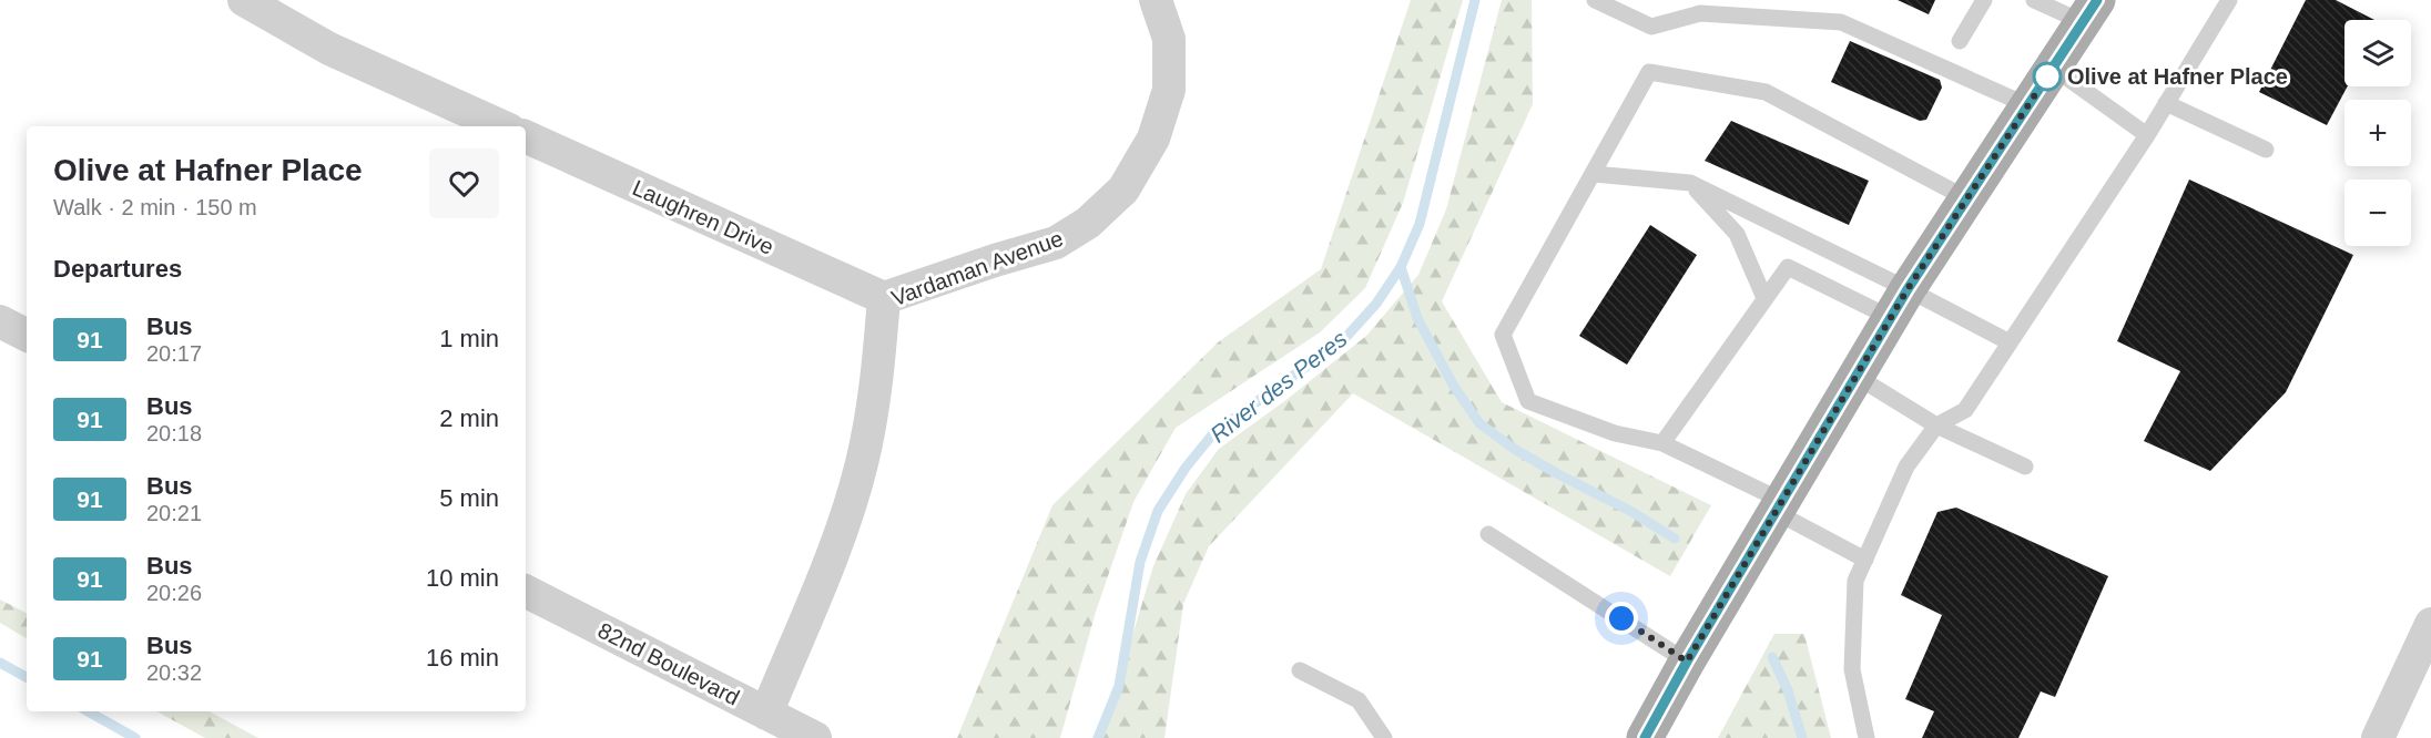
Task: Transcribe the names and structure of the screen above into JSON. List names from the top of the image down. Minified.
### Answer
{"streets":{"street":["Laughren Drive","Vardaman Avenue","82nd Boulevard"]},"crossings":[["Laughren Drive","Vardaman Avenue"],["Vardaman Avenue","82nd Boulevard"]],"water":["River des Peres"],"places":["Olive at Hafner Place"],"lines":["bus line 91"],"page":{"map_buttons":["+","−"],"heading":[["Olive at Hafner Place","Walk · 2 min · 150 m"],"Departures"],"list":[{"mark":"91","name":"Bus","note":"20:17","value":"1 min"},{"mark":"91","name":"Bus","note":"20:18","value":"2 min"},{"mark":"91","name":"Bus","note":"20:21","value":"5 min"},{"mark":"91","name":"Bus","note":"20:26","value":"10 min"},{"mark":"91","name":"Bus","note":"20:32","value":"16 min"}]}}
